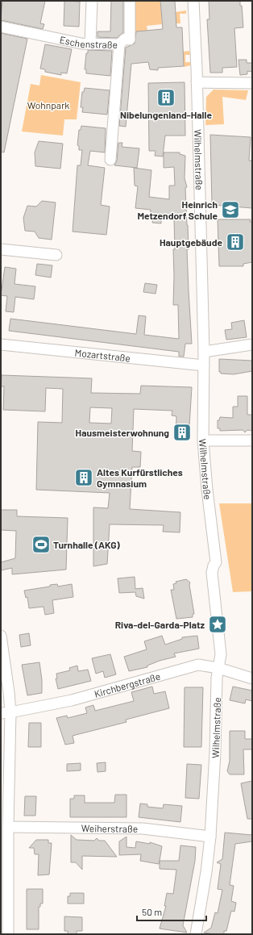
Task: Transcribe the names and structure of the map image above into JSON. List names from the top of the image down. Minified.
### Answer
{"streets":{"street":["Eschenstraße","Wilhelmstraße","Mozartstraße","Kirchbergstraße","Weiherstraße"]},"crossings":[["Wilhelmstraße","Mozartstraße"],["Wilhelmstraße","Kirchbergstraße"],["Wilhelmstraße","Weiherstraße"]],"parks":["Wohnpark"],"places":{"building":["Nibelungenland-Halle","Hauptgebäude","Hausmeisterwohnung","Altes Kurfürstliches Gymnasium"],"school or university":["Heinrich Metzendorf Schule"],"sports":["Turnhalle (AKG)"],"place":["Riva-del-Garda-Platz"]},"scale_bar":"50 m"}
